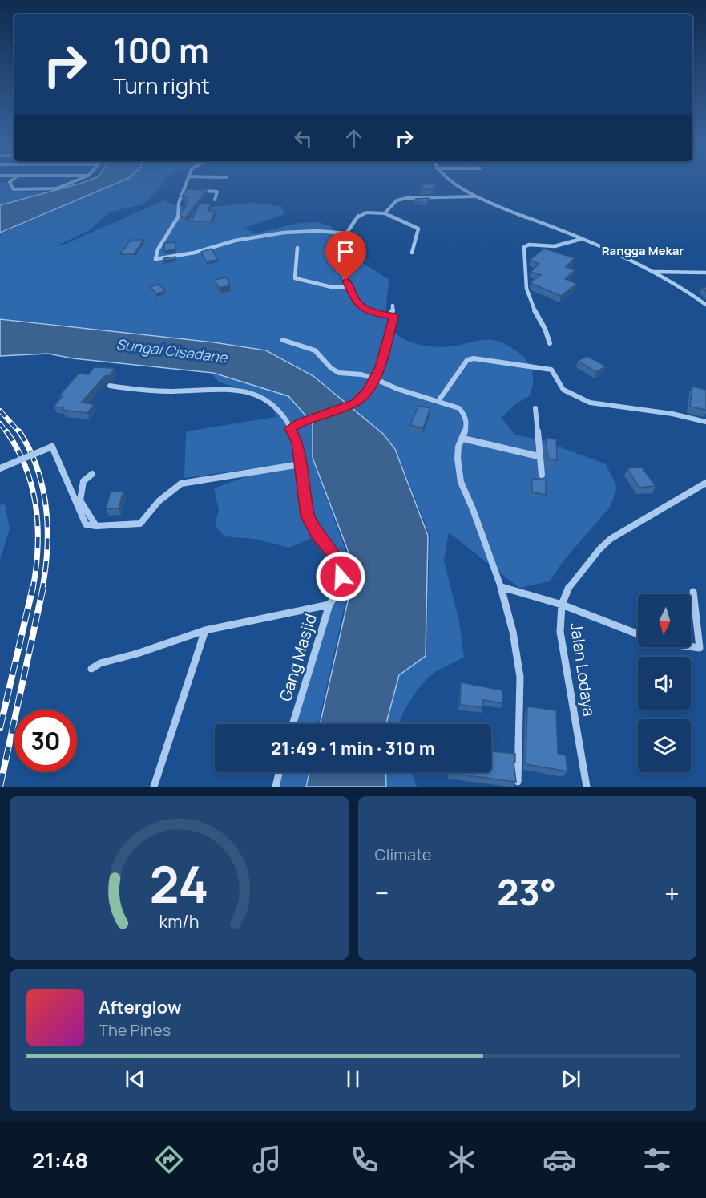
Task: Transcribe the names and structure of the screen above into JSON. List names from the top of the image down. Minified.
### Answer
{"streets":{"street":["Gang Masjid","Jalan Lodaya"]},"districts":["Rangga Mekar"],"water":["Sungai Cisadane"],"north":"bottom","page":{"turn":["100 m","Turn right"],"limit":"30","trip":"21:49 · 1 min · 310 m","tile":"Climate","heat":["−","23°","+"],"song":["Afterglow","The Pines"],"tabs":"21:48","gauge":["24","km/h"]}}
